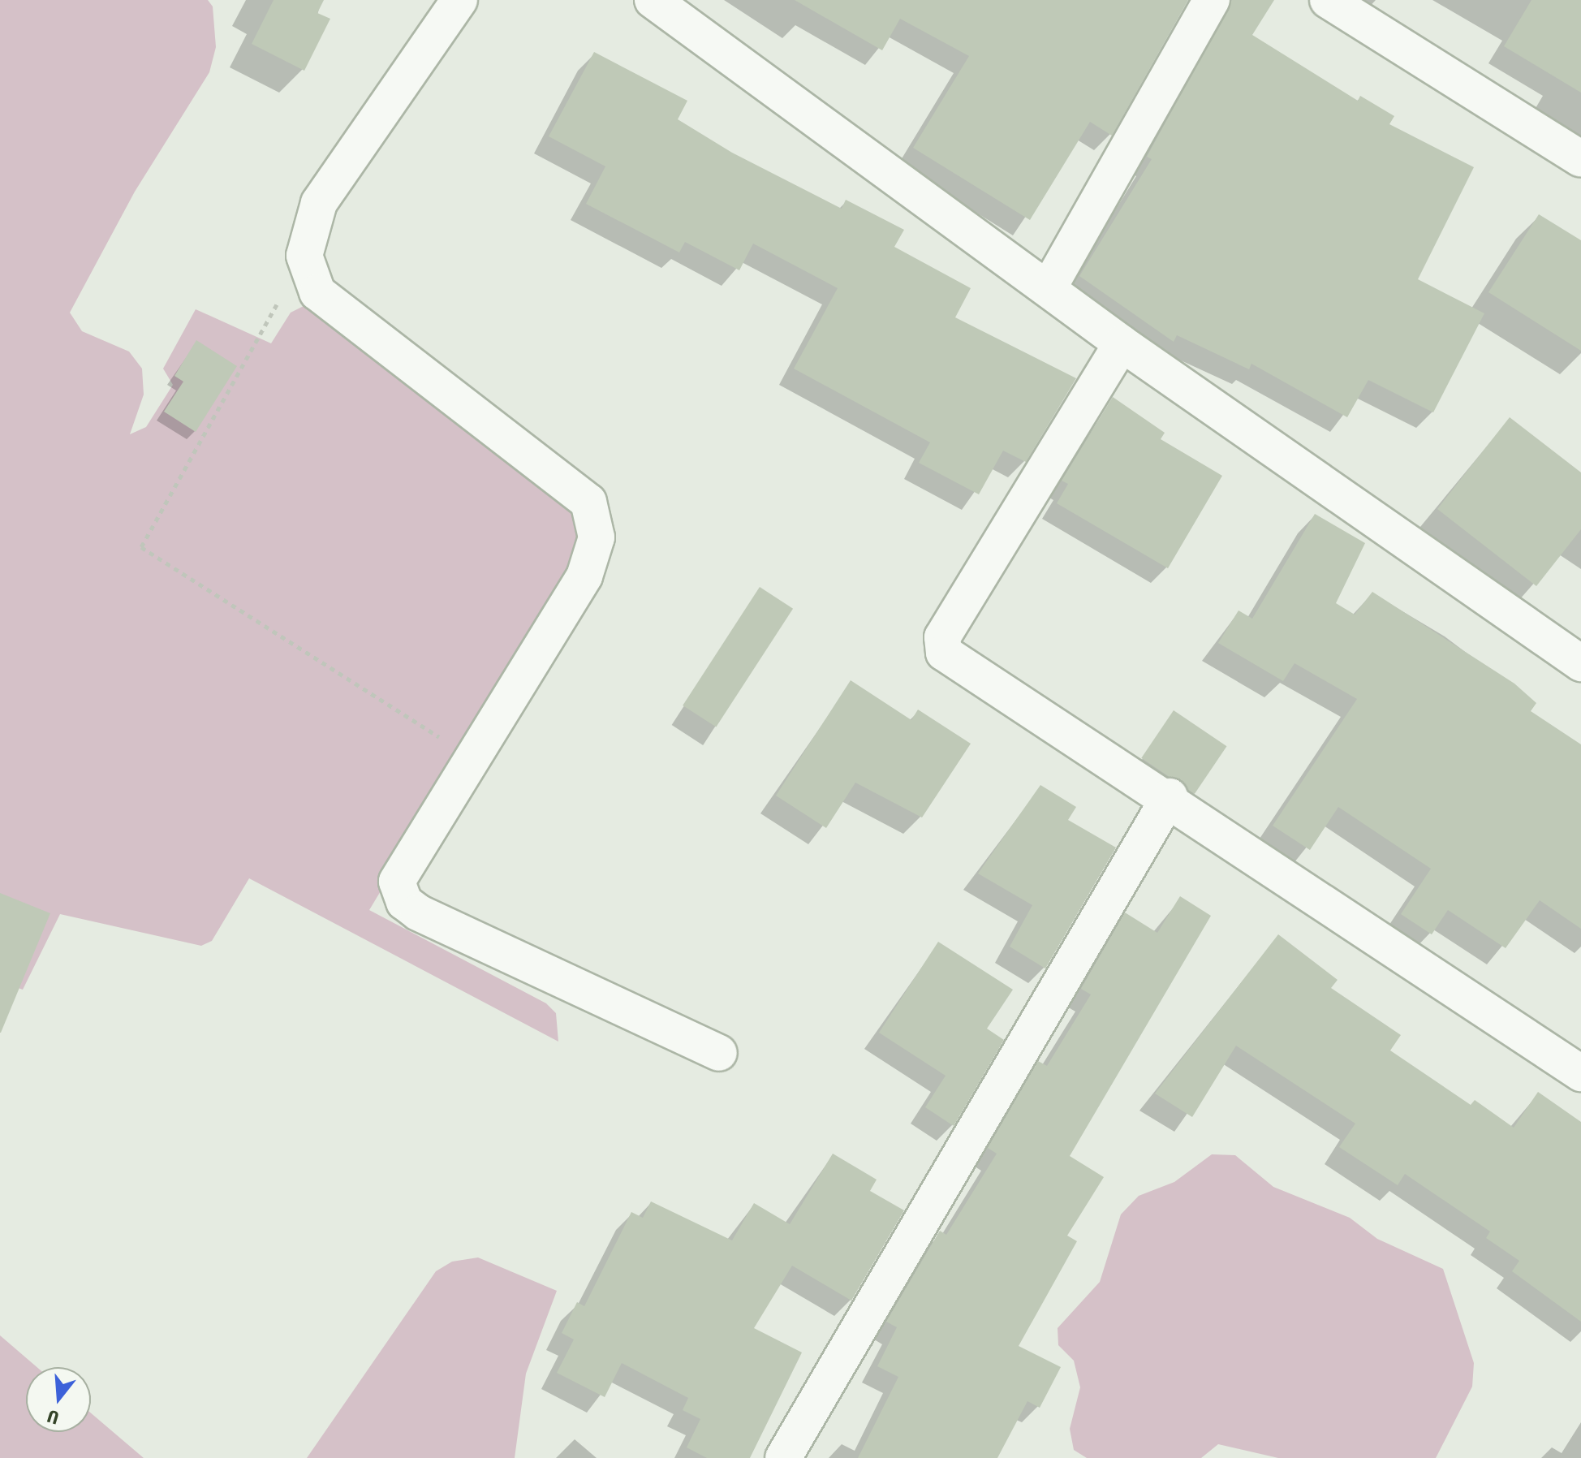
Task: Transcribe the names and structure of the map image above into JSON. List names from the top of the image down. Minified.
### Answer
{"north":"bottom"}
